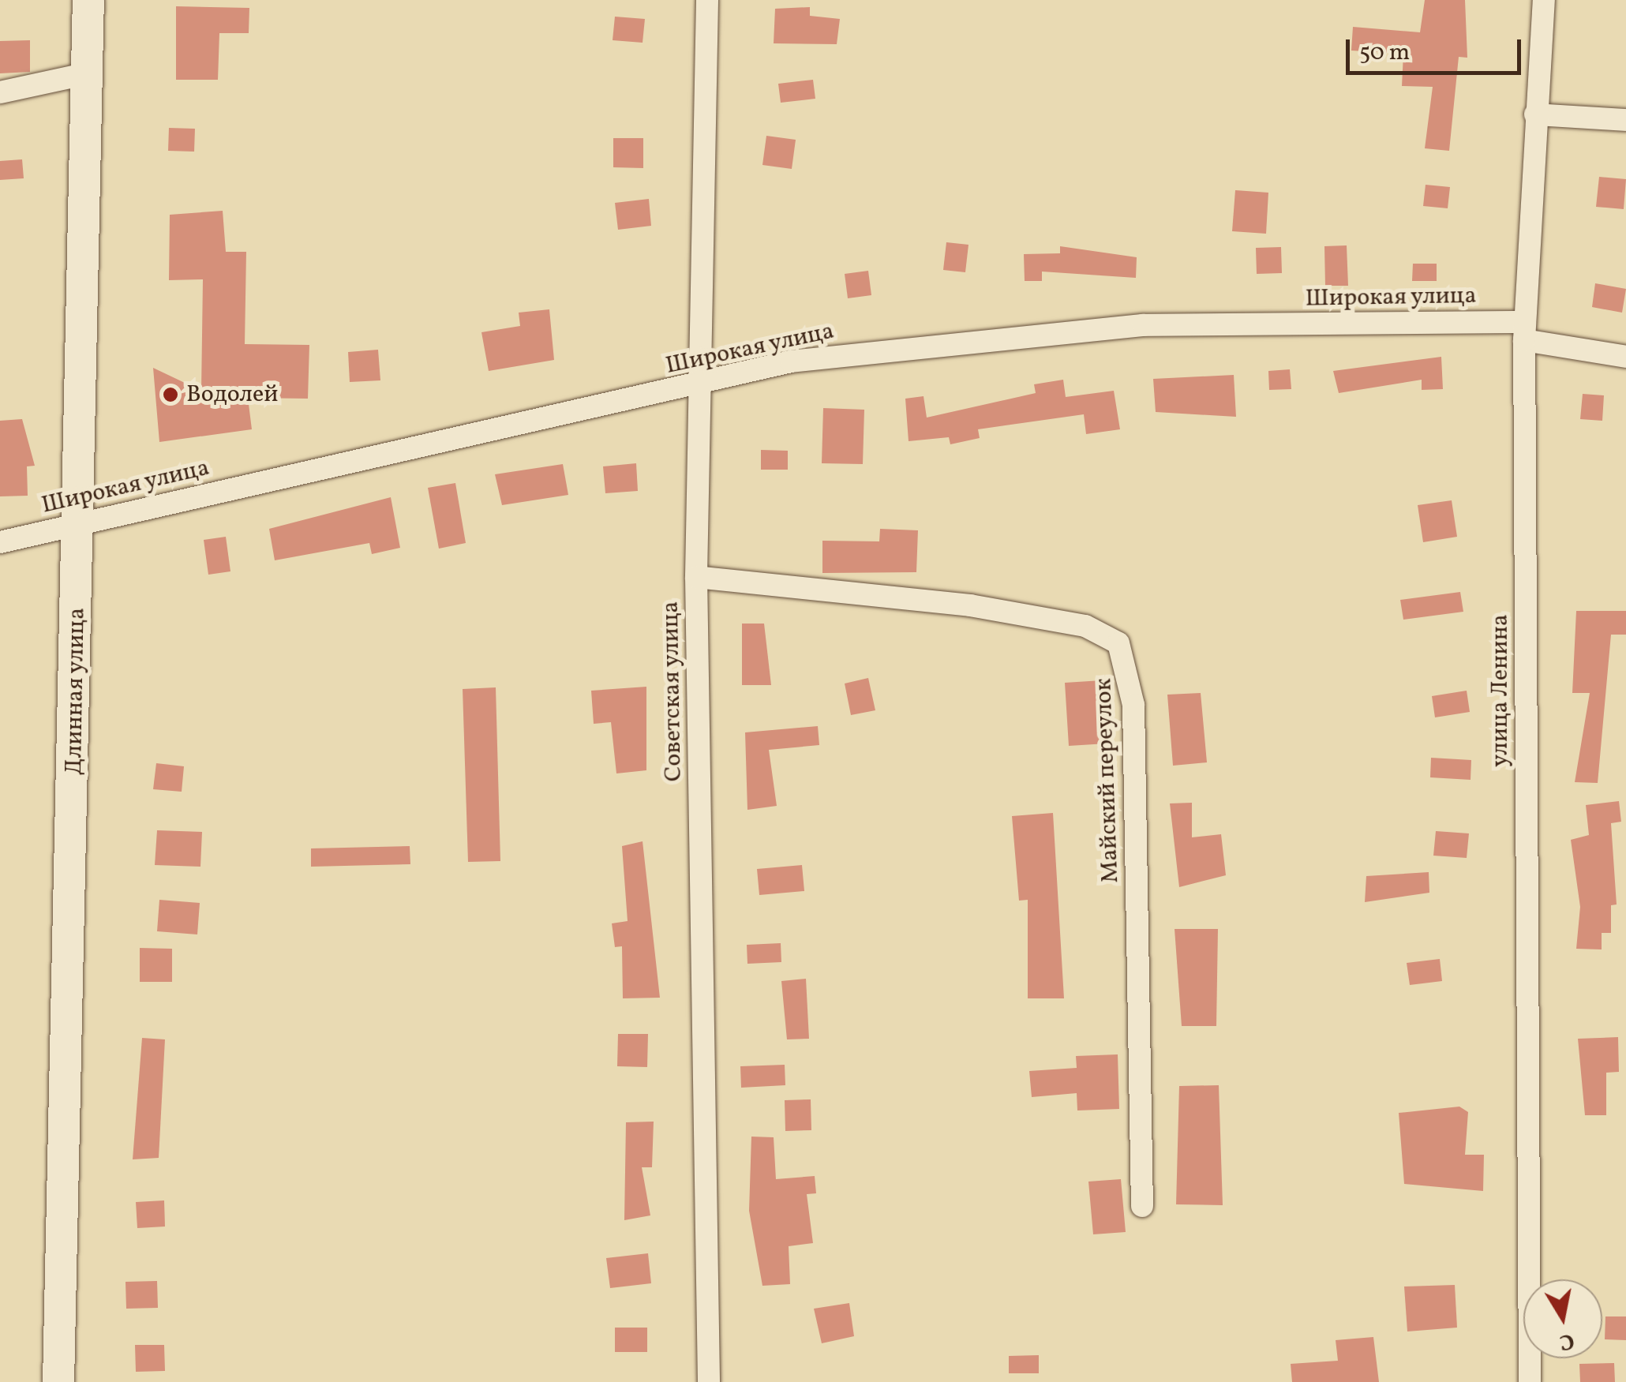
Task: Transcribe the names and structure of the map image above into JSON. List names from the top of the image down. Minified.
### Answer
{"streets":{"main road":["Длинная улица"],"street":["Широкая улица","улица Ленина","Советская улица","Майский переулок"]},"crossings":[["Широкая улица","улица Ленина"],["Широкая улица","Длинная улица"],["Широкая улица","Советская улица"],["Советская улица","Майский переулок"]],"places":["Водолей"],"scale_bar":"50 m","north":"bottom"}
